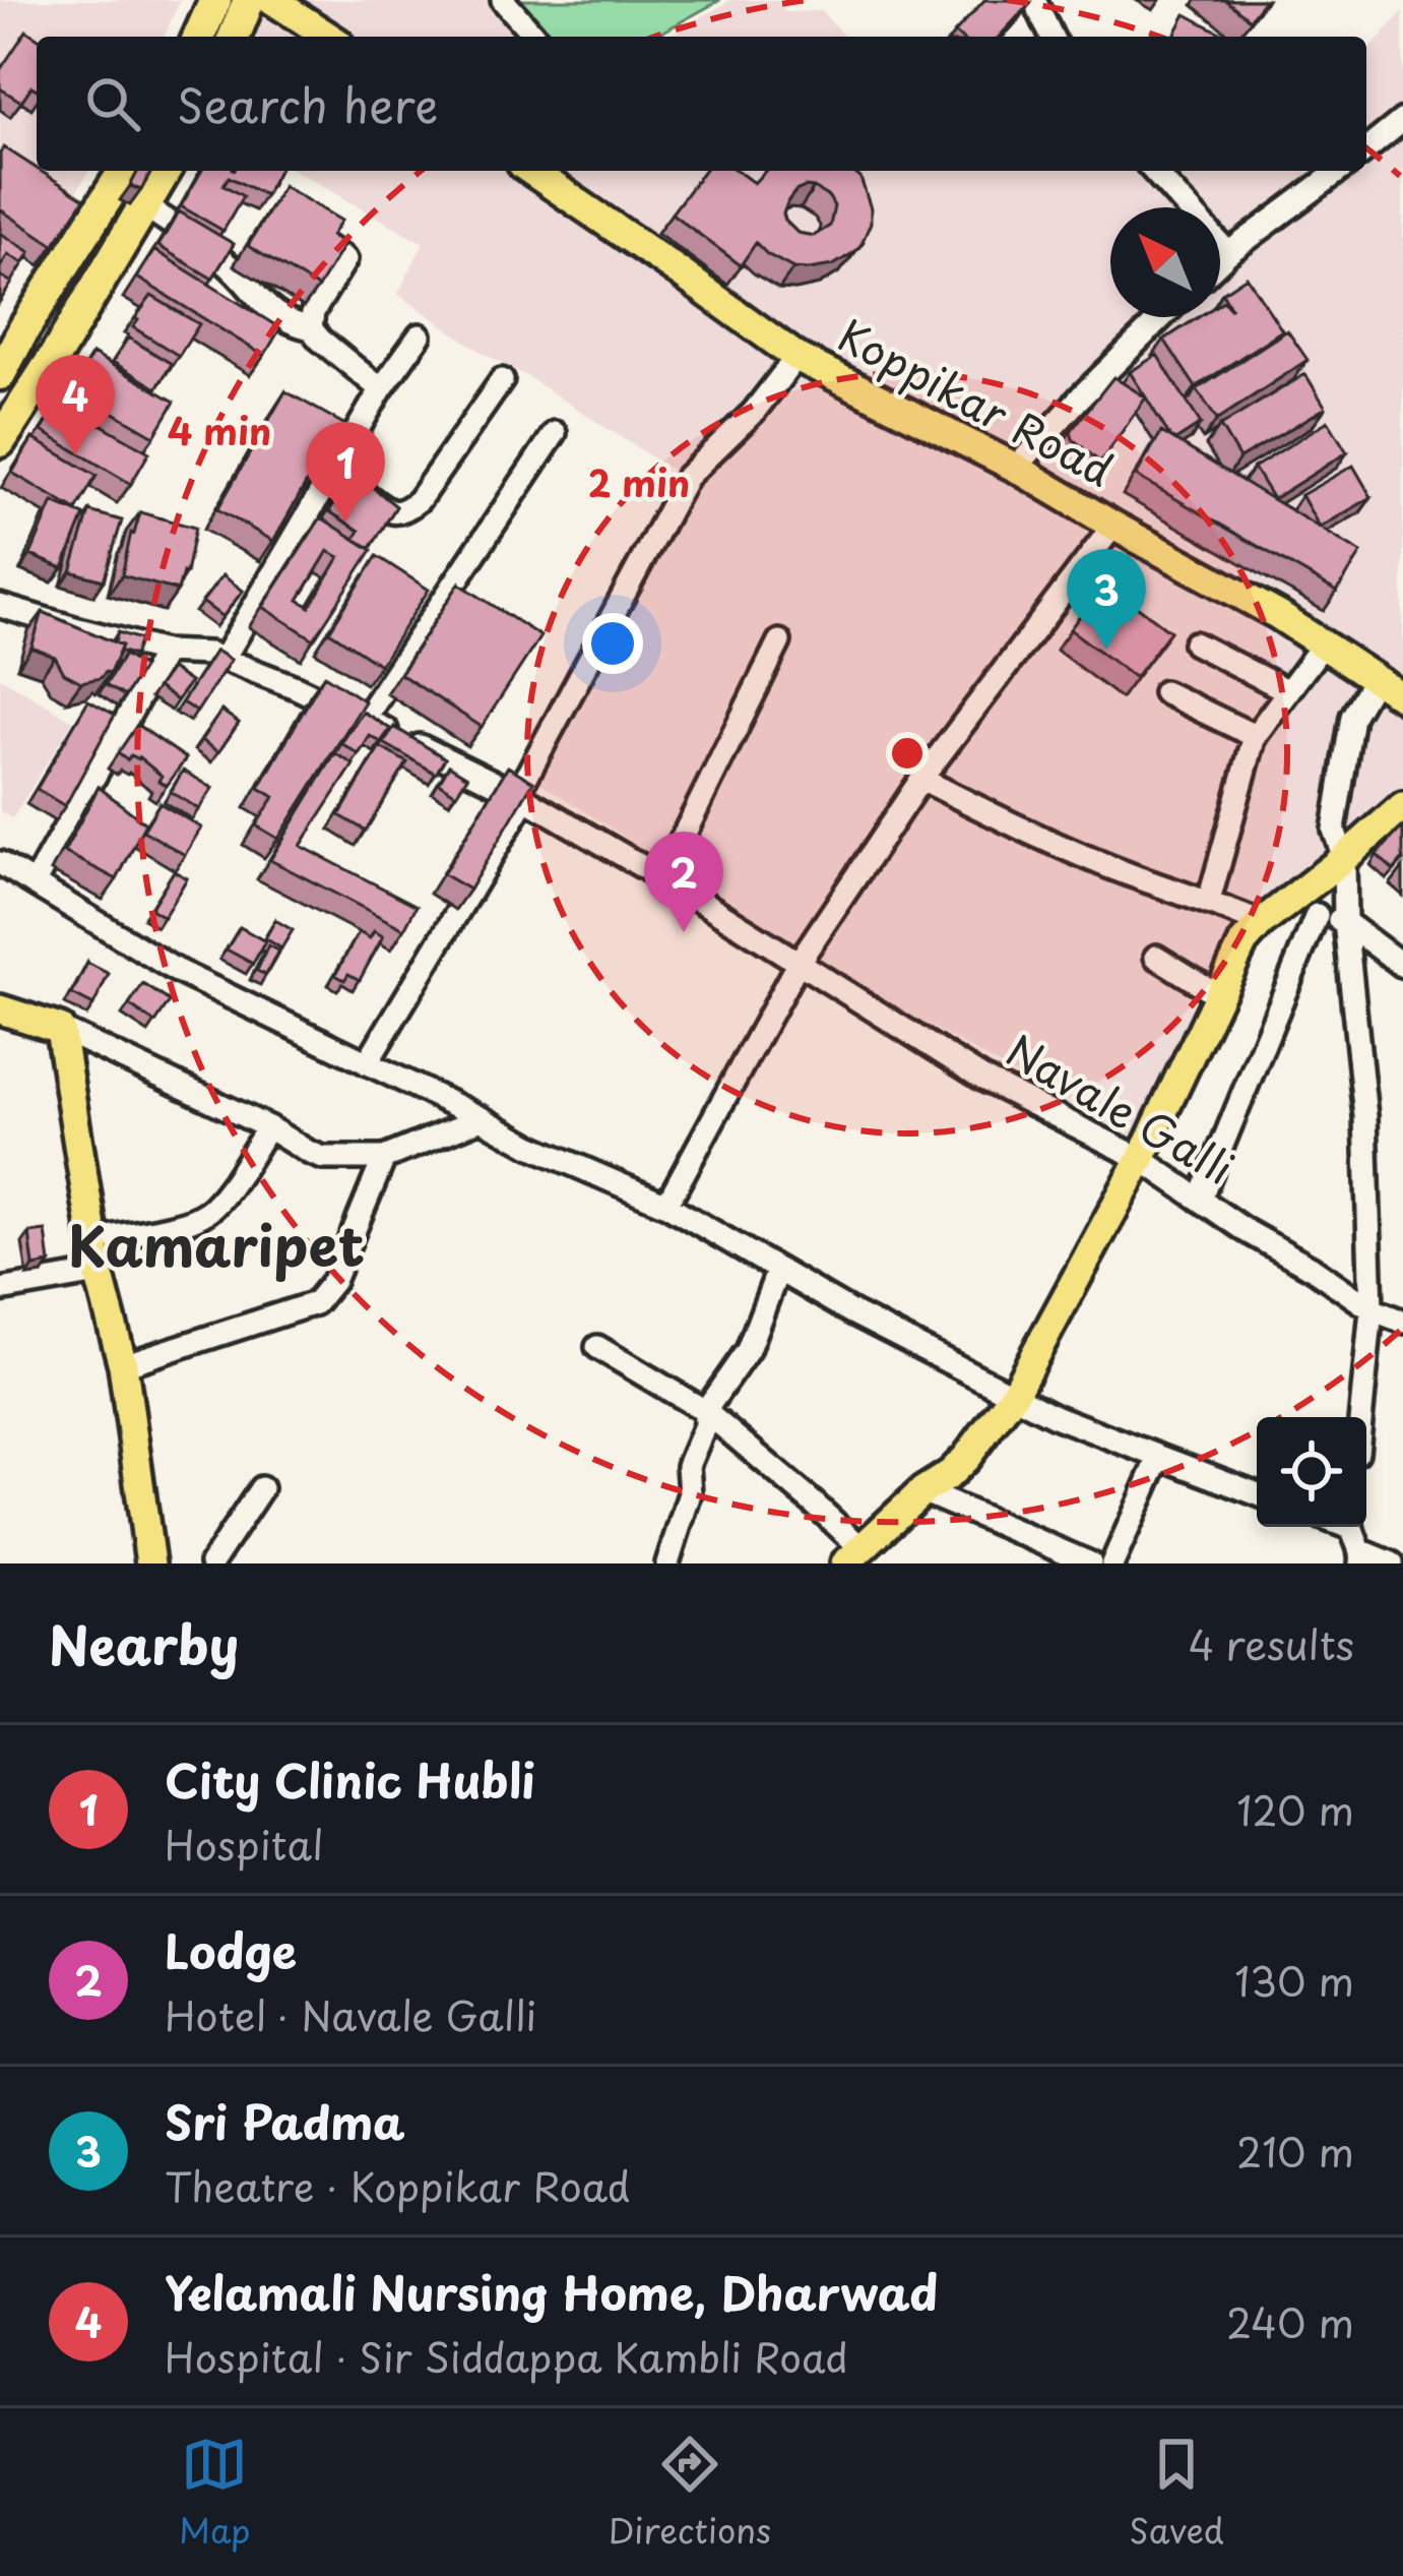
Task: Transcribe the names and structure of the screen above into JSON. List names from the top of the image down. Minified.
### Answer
{"streets":{"main road":["Koppikar Road"],"street":["Navale Galli"]},"districts":["Kamaripet"],"north":"top left","page":{"search":"Search here","pins":["4","1","3","2"],"heading":["Nearby","4 results"],"list":[{"mark":"1","name":"City Clinic Hubli","note":"Hospital","value":"120 m"},{"mark":"2","name":"Lodge","note":"Hotel · Navale Galli","value":"130 m"},{"mark":"3","name":"Sri Padma","note":"Theatre · Koppikar Road","value":"210 m"},{"mark":"4","name":"Yelamali Nursing Home, Dharwad","note":"Hospital · Sir Siddappa Kambli Road","value":"240 m"}],"nav":["Map","Directions","Saved"]},"rings":["4 min","2 min"]}
